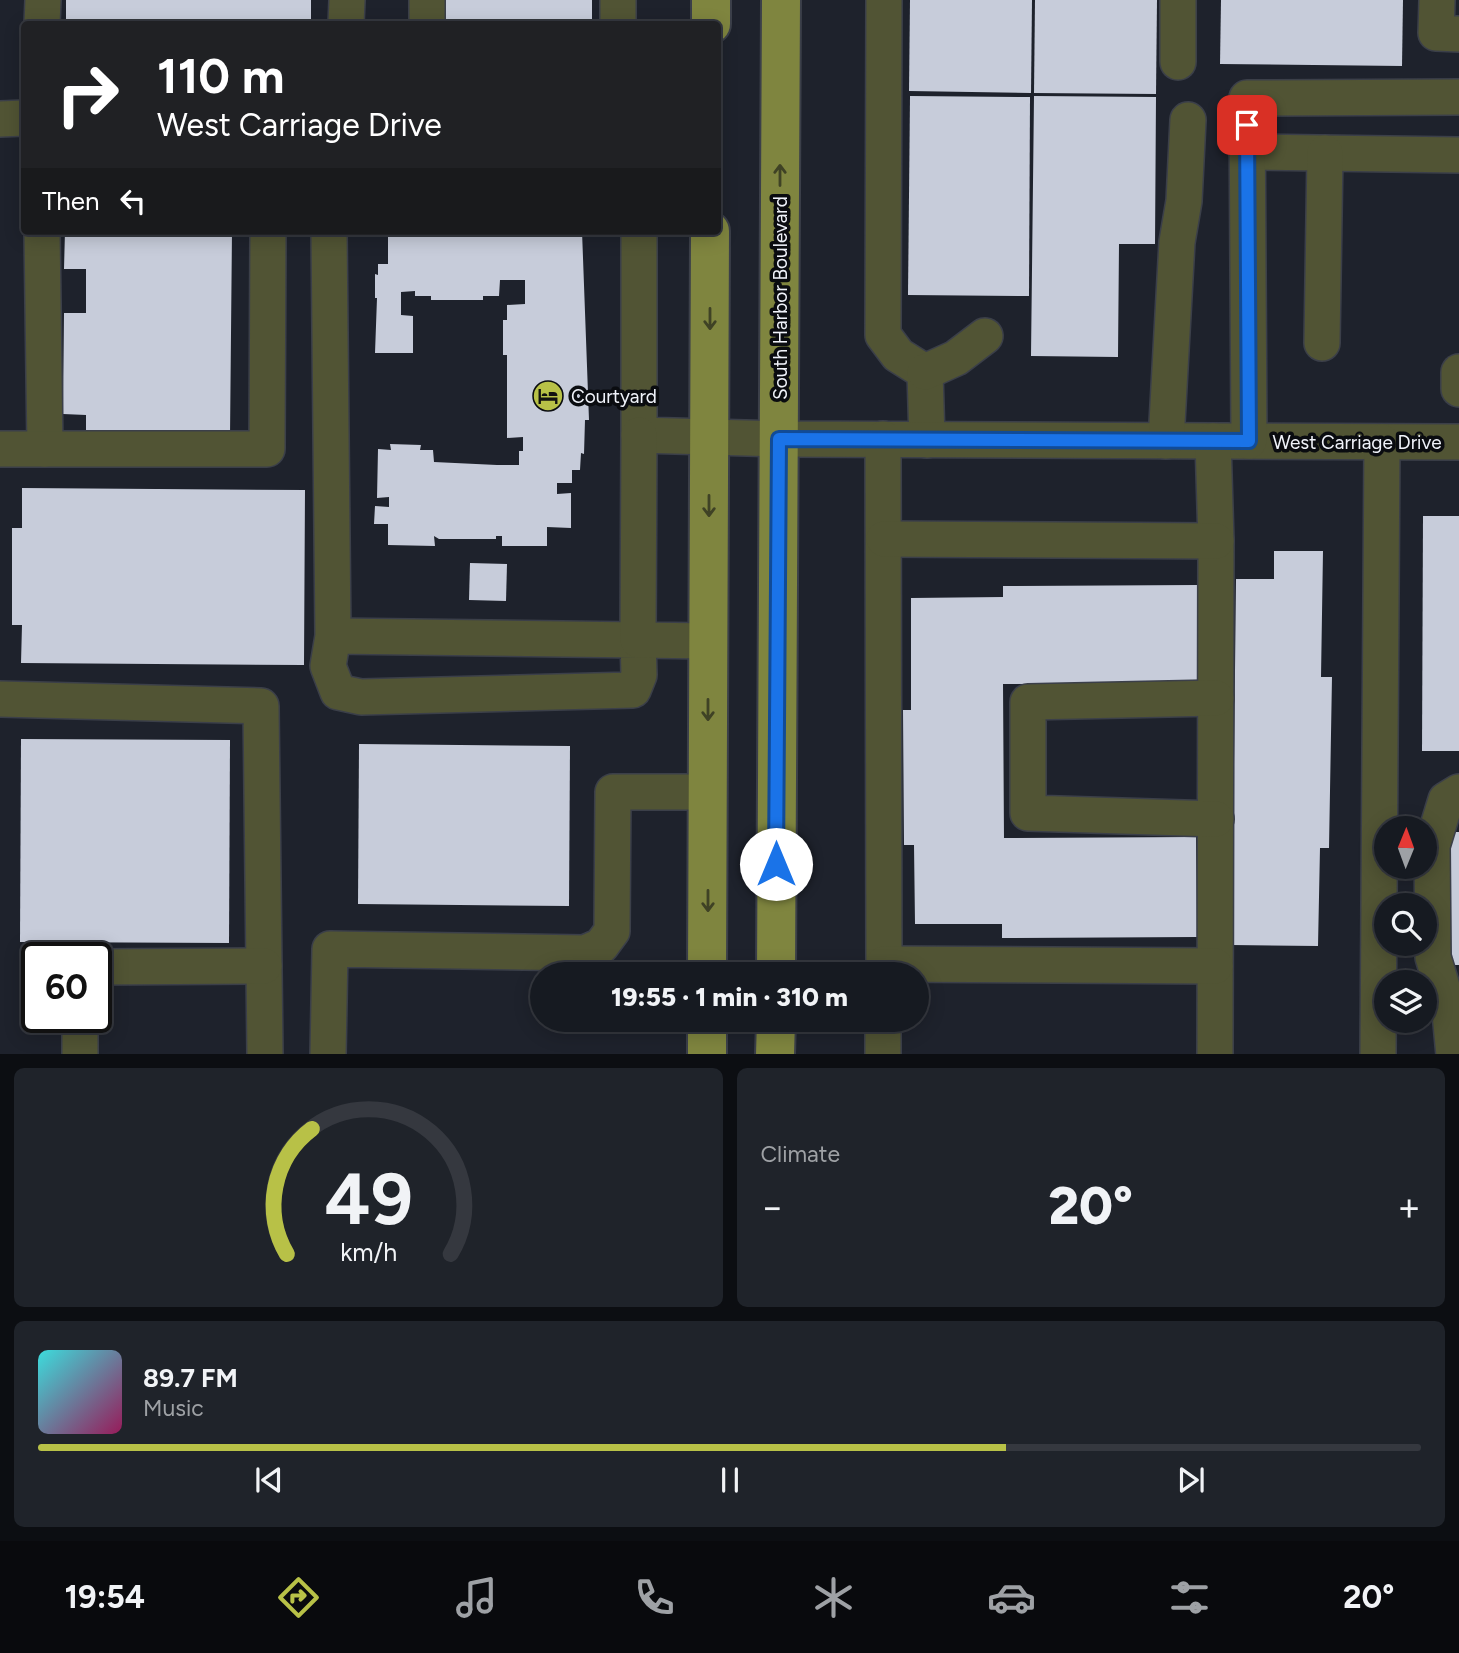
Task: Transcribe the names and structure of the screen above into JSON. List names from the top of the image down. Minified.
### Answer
{"streets":{"main road":["South Harbor Boulevard"],"street":["West Carriage Drive"]},"crossings":[["South Harbor Boulevard","West Carriage Drive"]],"places":{"hotel":["Courtyard"]},"north":"top","page":{"turn":["110 m","West Carriage Drive"],"then":"Then","limit":"60","trip":"19:55 · 1 min · 310 m","tile":"Climate","heat":["−","20°","+"],"song":["89.7 FM","Music"],"tabs":["19:54","20°"],"gauge":["49","km/h"]}}
